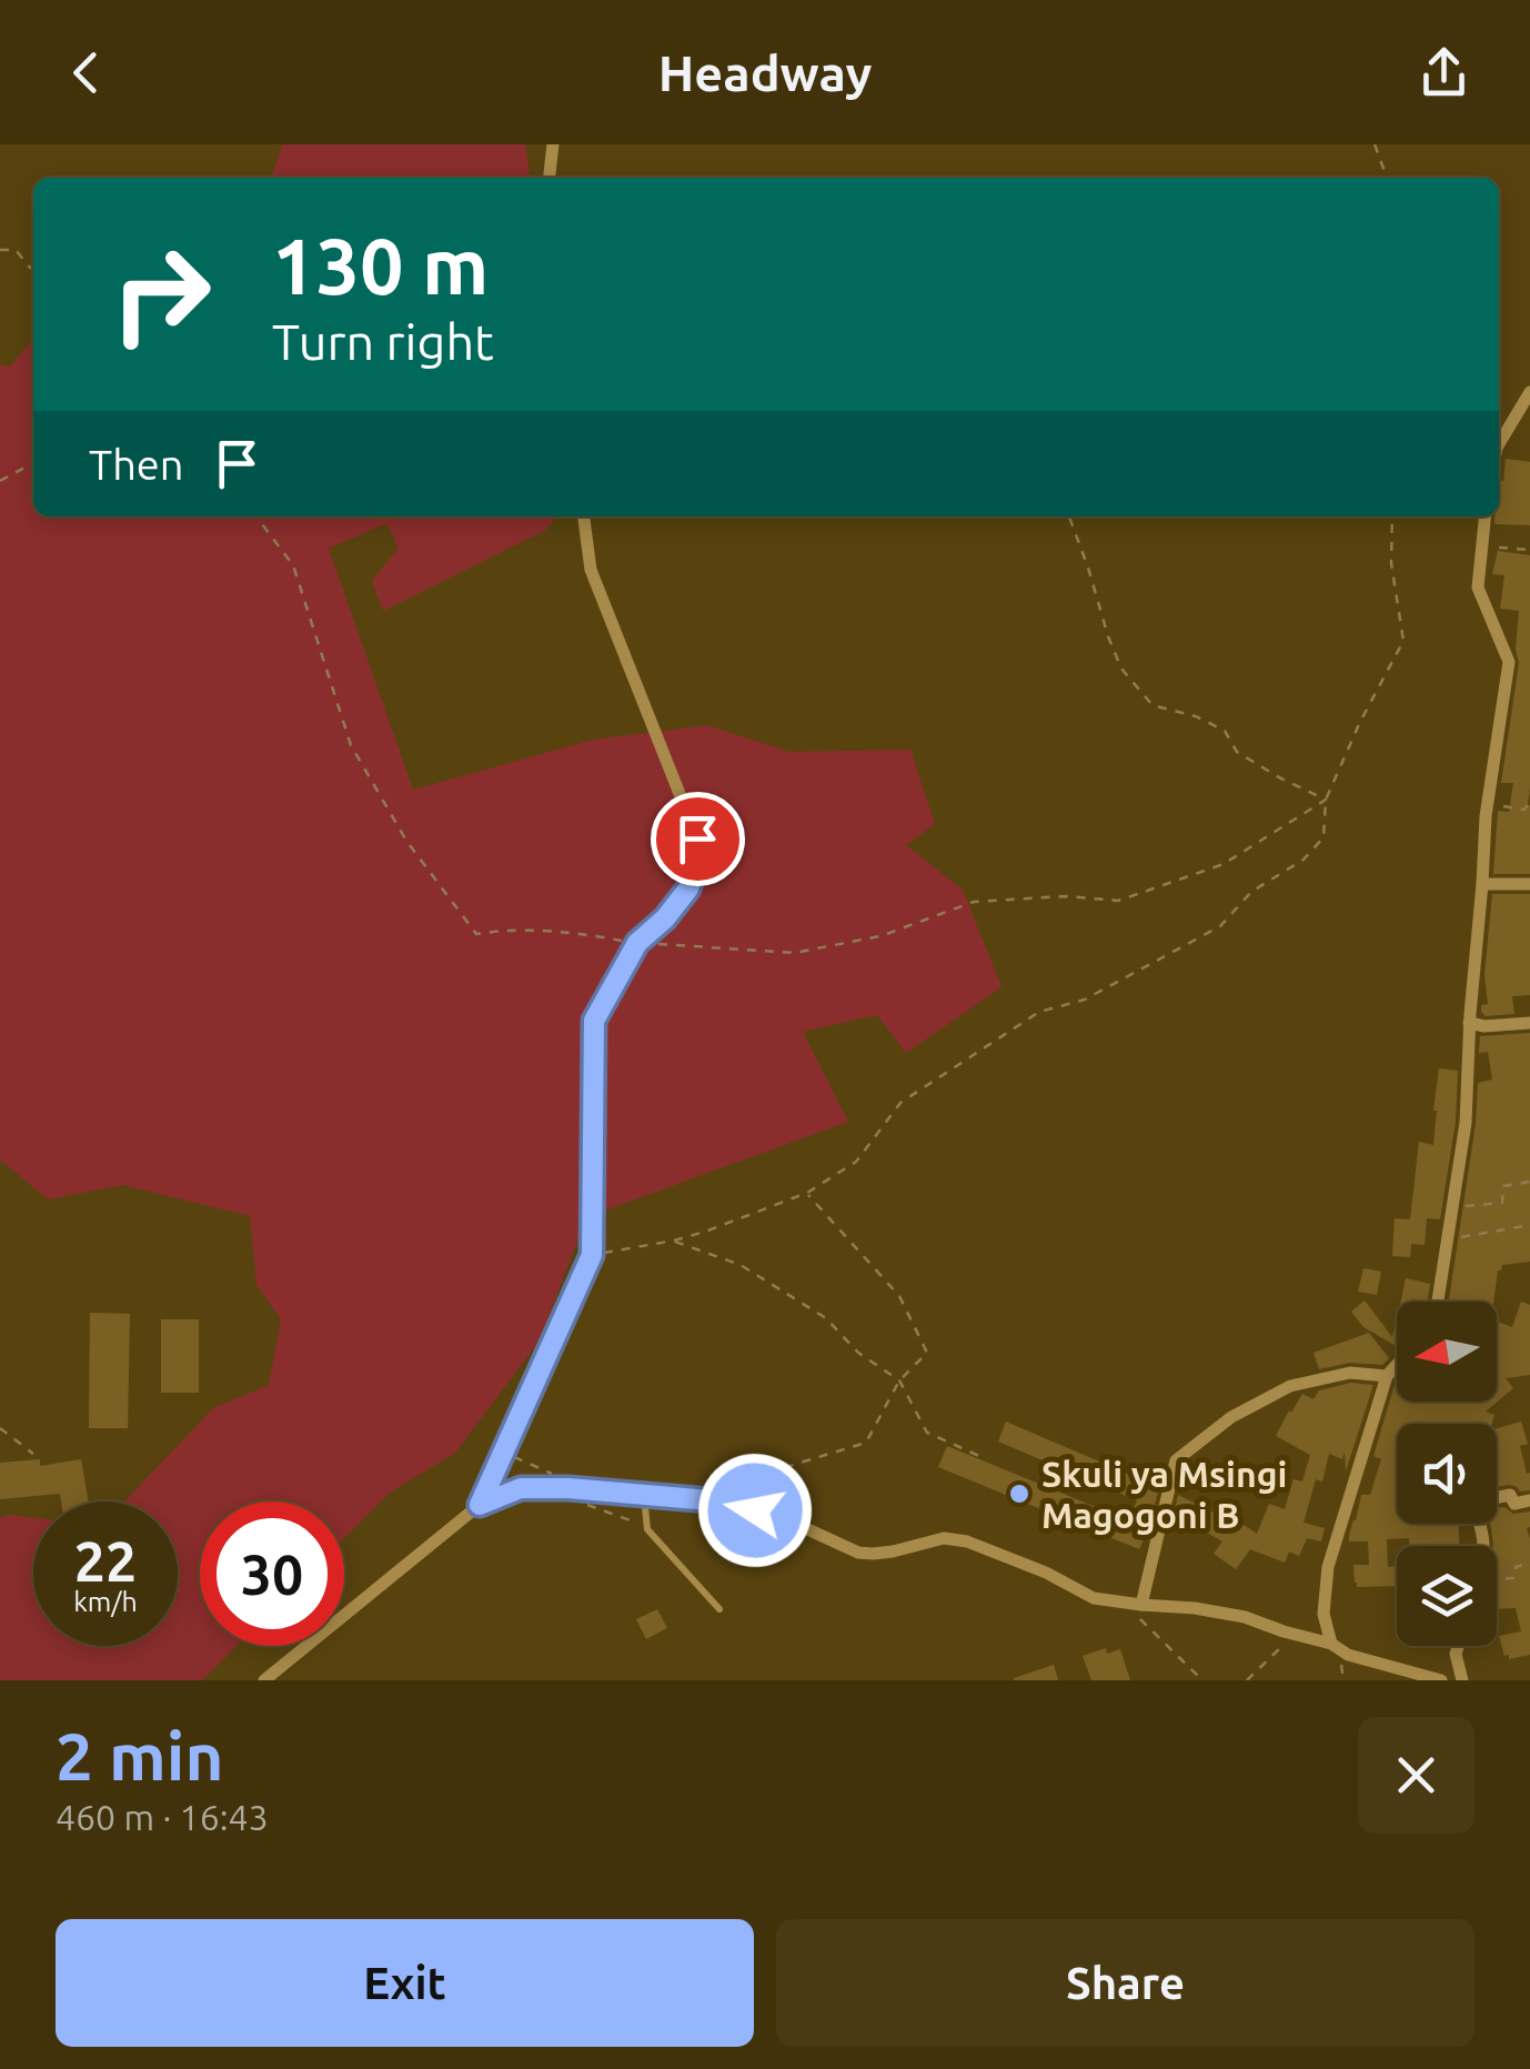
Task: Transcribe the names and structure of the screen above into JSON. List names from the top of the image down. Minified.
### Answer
{"places":["Skuli ya Msingi Magogoni B"],"north":"left","page":{"header":"Headway","turn":["130 m","Turn right"],"then":"Then","speed":"22 km/h","limit":"30","heading":["2 min","460 m · 16:43"],"buttons":["Exit","Share"]}}
